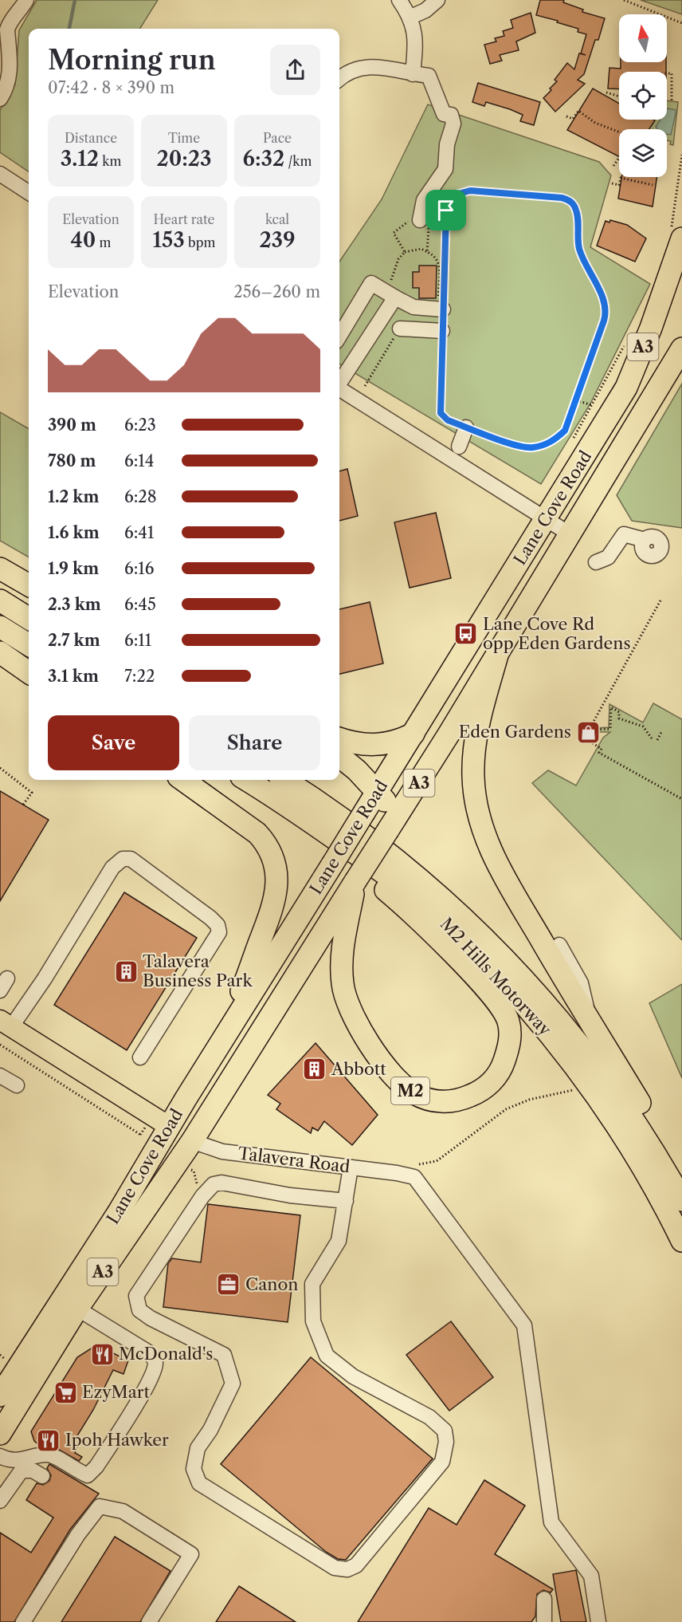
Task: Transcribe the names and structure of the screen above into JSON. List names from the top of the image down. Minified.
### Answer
{"streets":{"highway":["A3","Lane Cove Road","M2 Hills Motorway","M2"],"street":["Talavera Road"]},"crossings":[["A3","Lane Cove Road"],["Lane Cove Road","M2"],["Lane Cove Road","Talavera Road"],["M2 Hills Motorway","M2"]],"places":{"bus stop":["Lane Cove Rd opp Eden Gardens"],"shop":["Eden Gardens"],"building":["Talavera Business Park","Abbott"],"office":["Canon"],"restaurant":["McDonald's","Ipoh Hawker"],"supermarket":["EzyMart"]},"north":"top","page":{"heading":["Morning run","07:42 · 8 × 390 m"],"stats":[["Distance","3.12 km"],["Time","20:23"],["Pace","6:32 /km"],["Elevation","40 m"],["Heart rate","153 bpm"],["kcal","239"]],"chart":["Elevation","256–260 m"],"list":[{"name":"390 m","note":"6:23"},{"name":"780 m","note":"6:14"},{"name":"1.2 km","note":"6:28"},{"name":"1.6 km","note":"6:41"},{"name":"1.9 km","note":"6:16"},{"name":"2.3 km","note":"6:45"},{"name":"2.7 km","note":"6:11"},{"name":"3.1 km","note":"7:22"}],"buttons":["Save","Share"]}}
